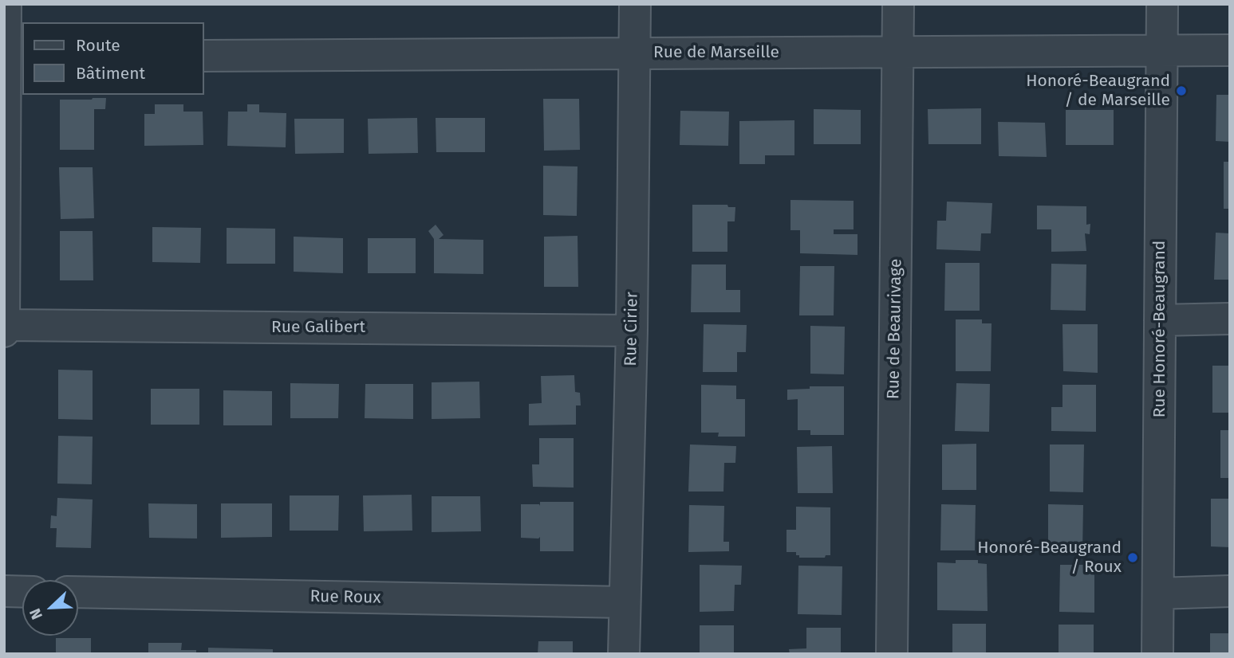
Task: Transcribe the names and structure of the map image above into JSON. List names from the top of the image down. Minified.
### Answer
{"streets":{"street":["Rue de Marseille","Rue Galibert","Rue Cirier","Rue de Beaurivage","Rue Honoré-Beaugrand","Rue Roux"]},"crossings":[["Rue de Marseille","Rue Cirier"],["Rue de Marseille","Rue de Beaurivage"],["Rue de Marseille","Rue Honoré-Beaugrand"],["Rue Galibert","Rue Cirier"],["Rue Cirier","Rue Roux"]],"places":["Honoré-Beaugrand / de Marseille","Honoré-Beaugrand / Roux"],"legend":["Route","Bâtiment"],"north":"bottom left"}
